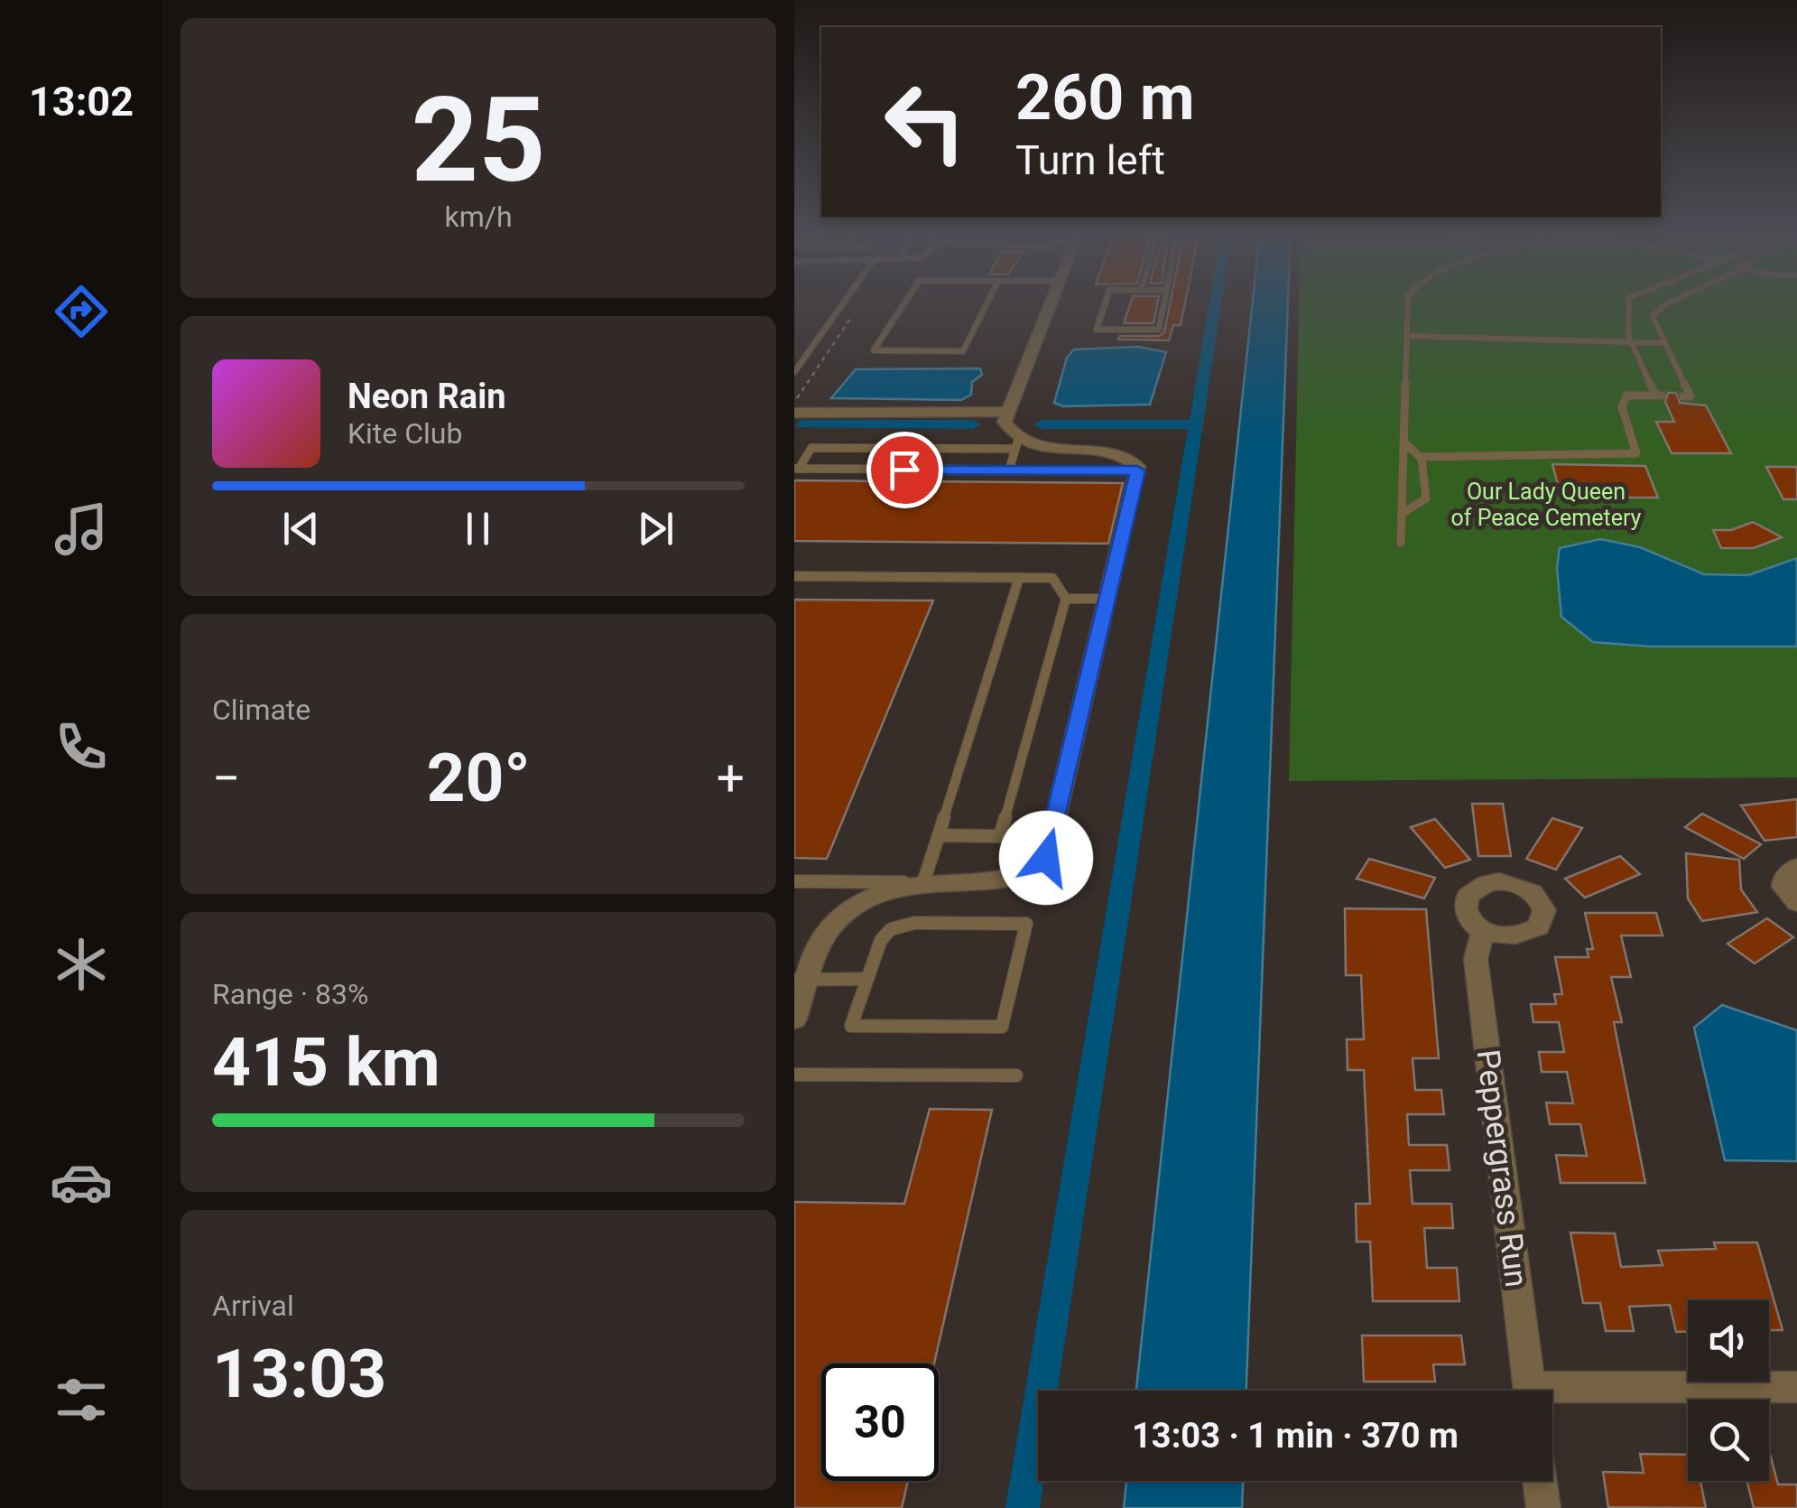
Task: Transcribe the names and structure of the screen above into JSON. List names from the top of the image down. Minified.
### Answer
{"streets":{"street":["Peppergrass Run"]},"parks":["Our Lady Queen of Peace Cemetery"],"page":{"tabs":"13:02","tile":[["25","km/h"],"Climate",["Range · 83%","415 km"],["Arrival","13:03"]],"turn":["260 m","Turn left"],"song":["Neon Rain","Kite Club"],"heat":["−","20°","+"],"limit":"30","trip":"13:03 · 1 min · 370 m"}}
